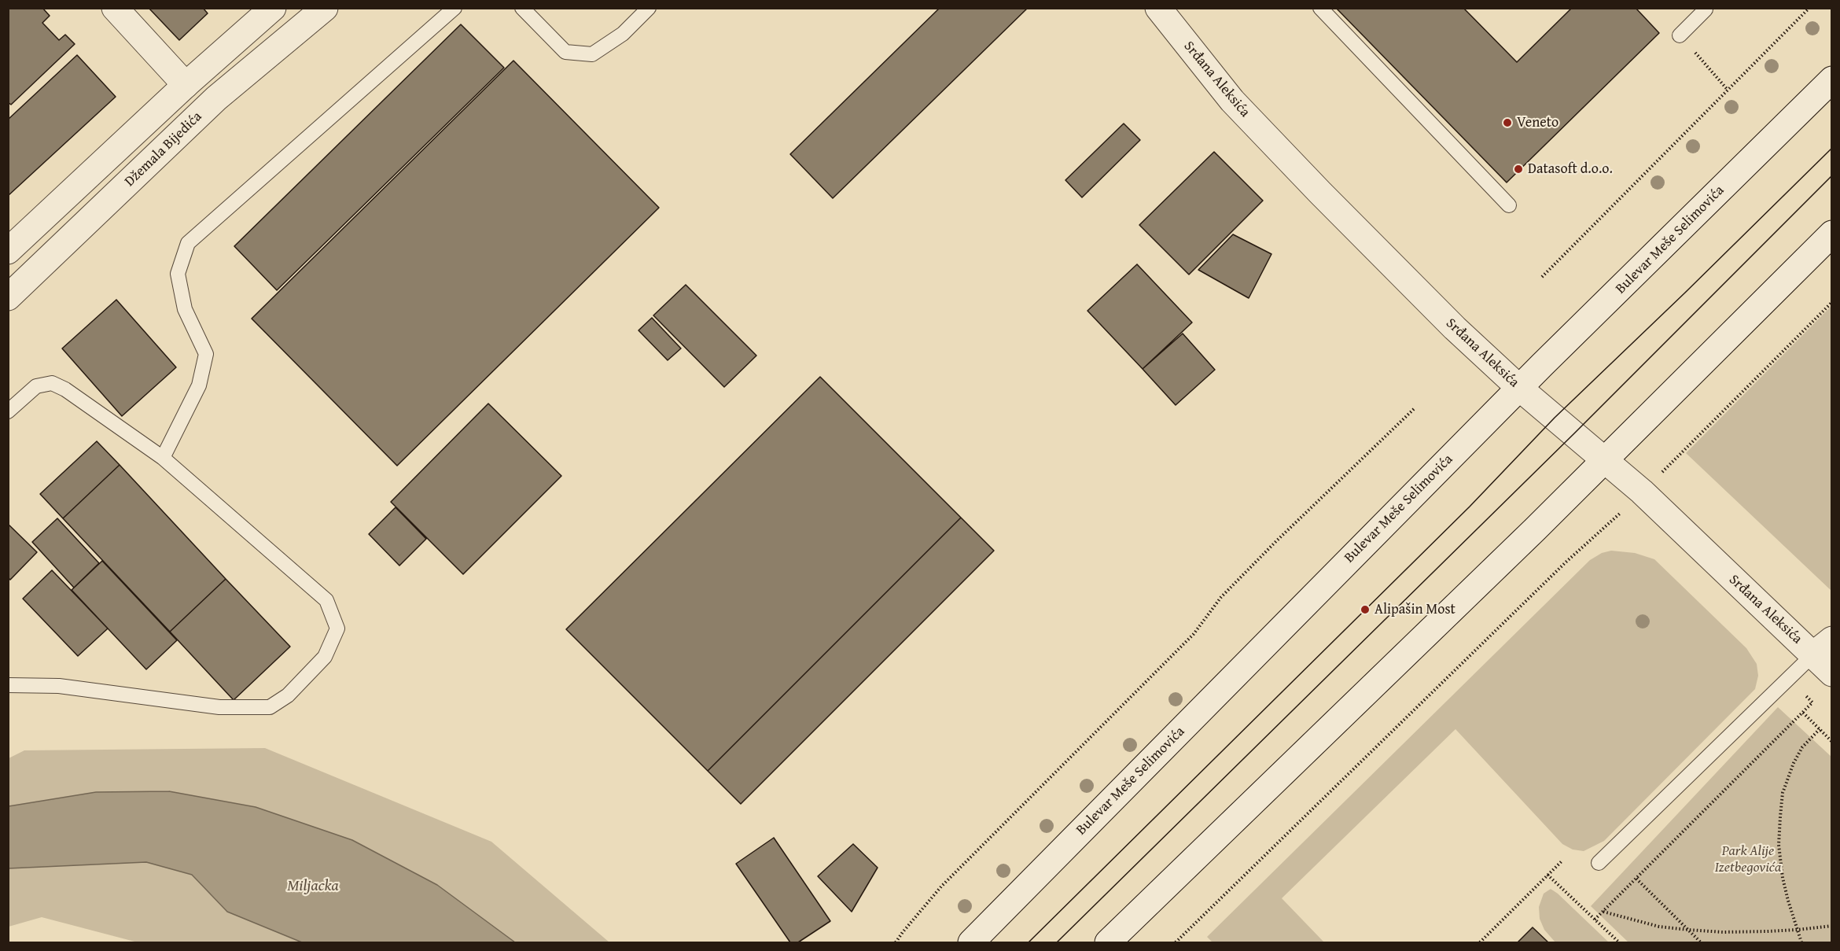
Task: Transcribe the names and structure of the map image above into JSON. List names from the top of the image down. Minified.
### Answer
{"streets":{"main road":["Srđana Aleksića","Džemala Bijedića","Bulevar Meše Selimovića"]},"crossings":[["Srđana Aleksića","Bulevar Meše Selimovića"]],"water":["Miljacka"],"parks":["Park Alije Izetbegovića"],"places":["Veneto","Datasoft d.o.o.","Alipašin Most"]}
